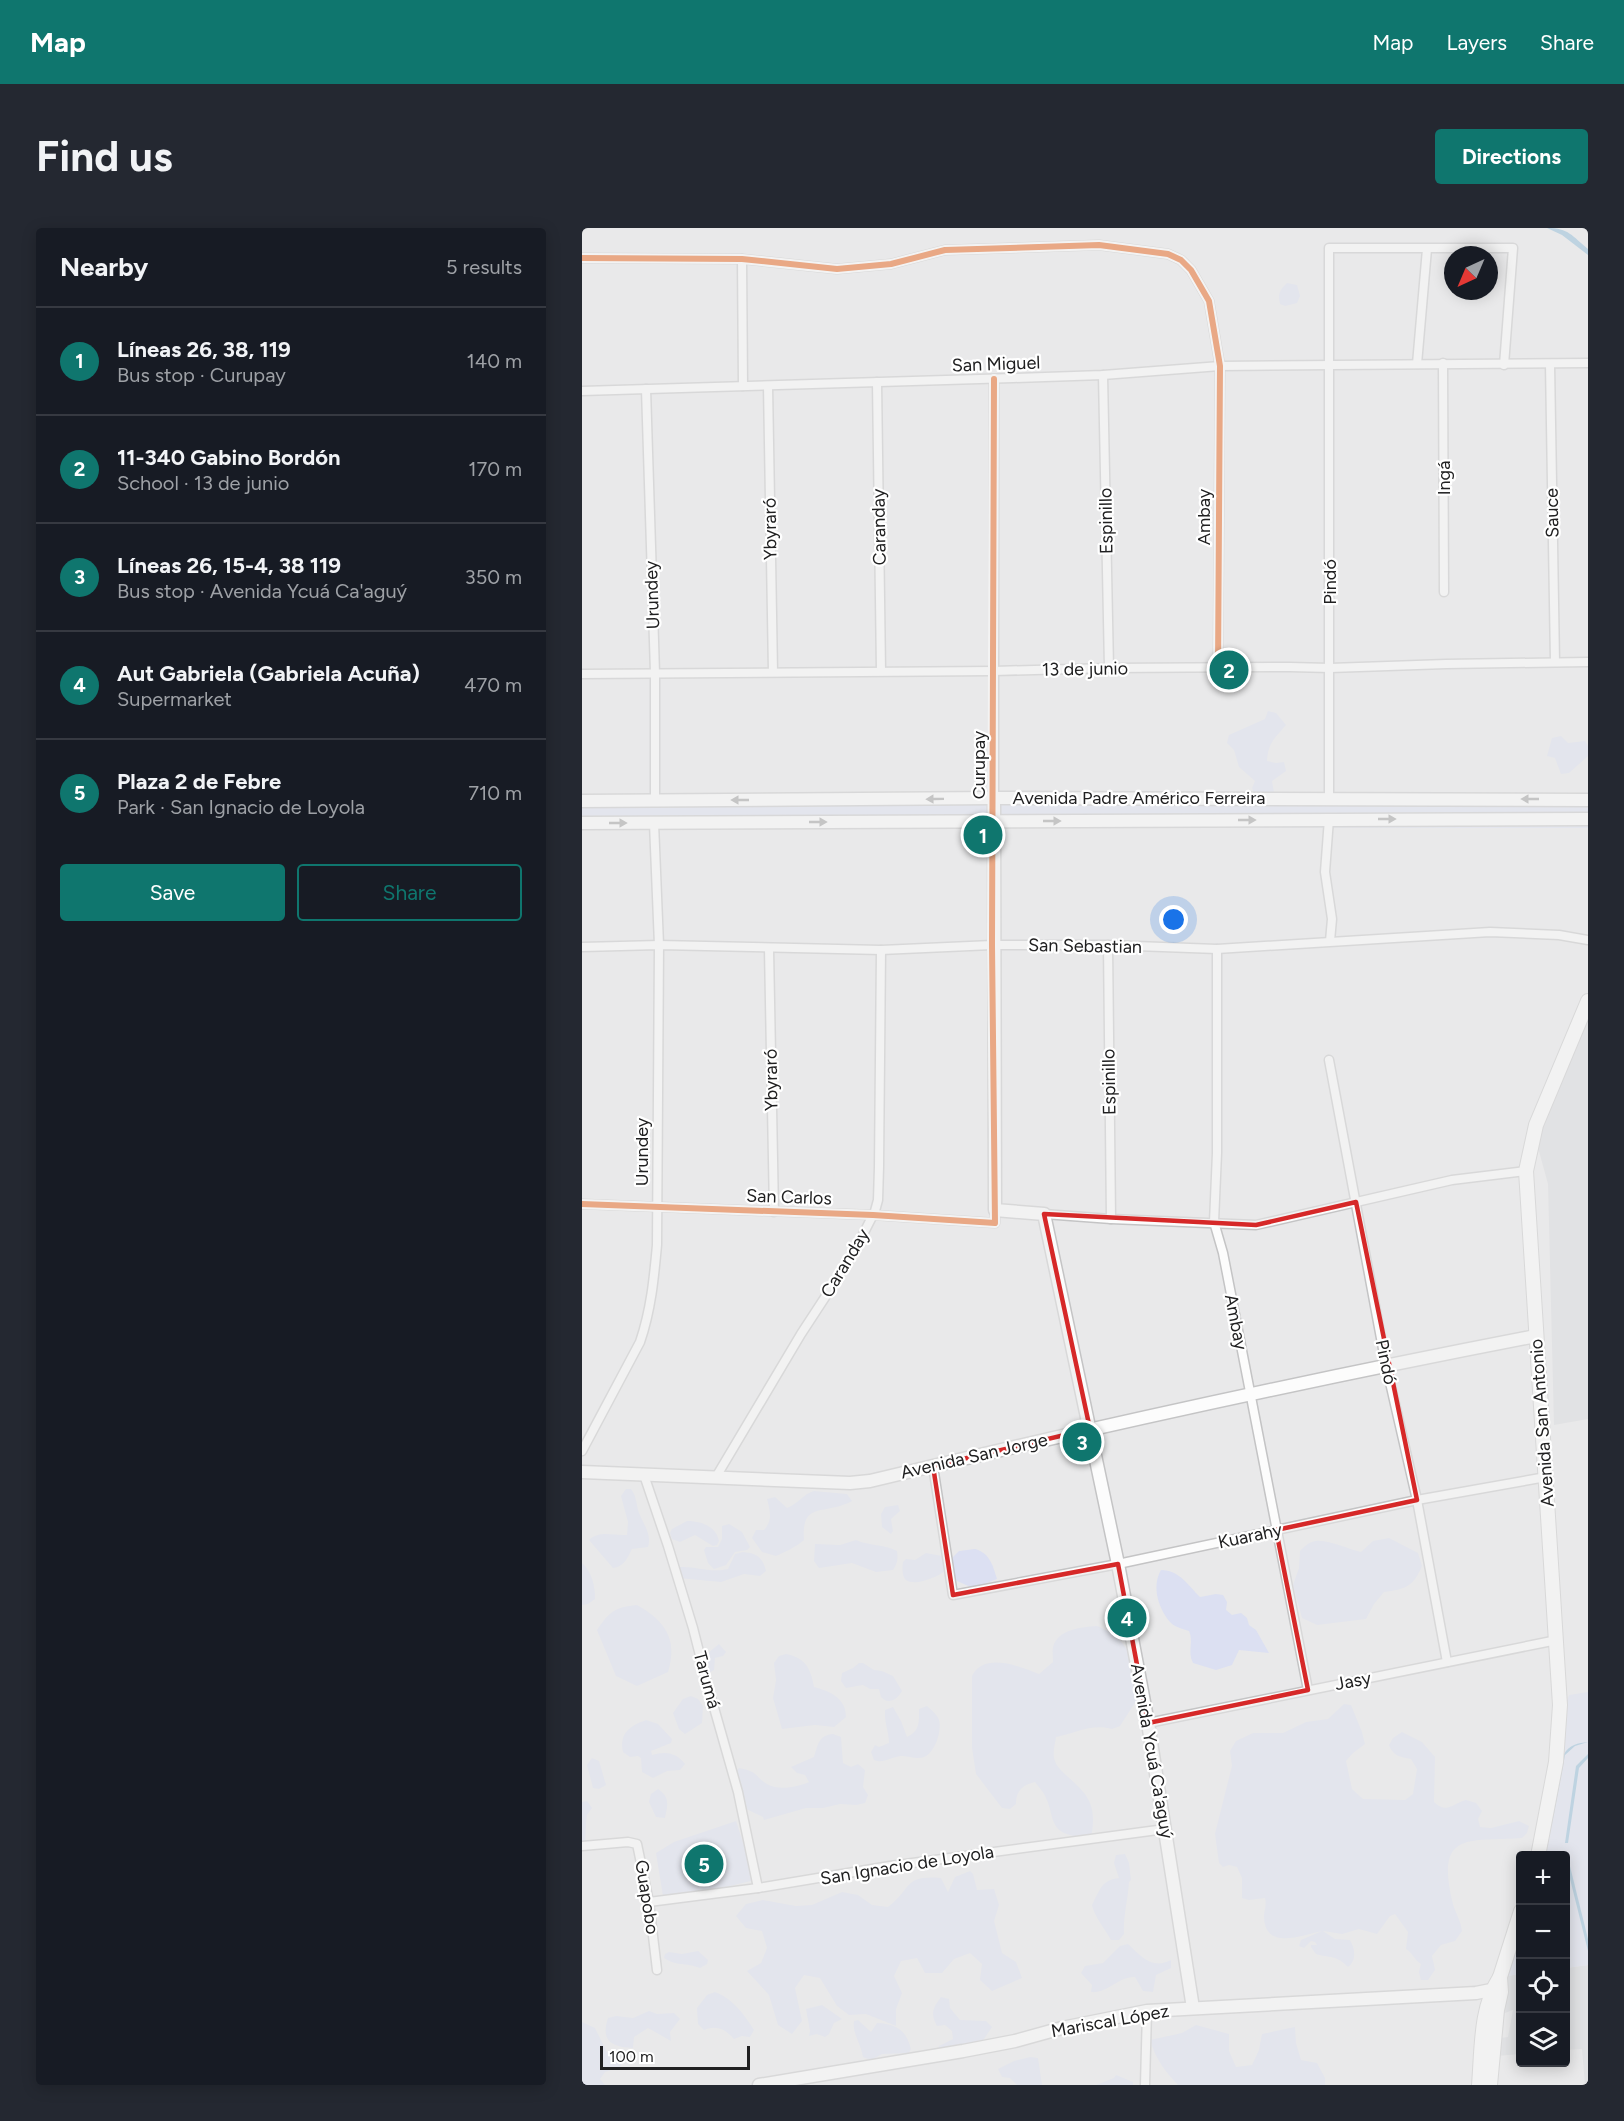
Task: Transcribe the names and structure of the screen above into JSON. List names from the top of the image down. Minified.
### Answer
{"streets":{"main road":["Avenida San Antonio"],"street":["San Miguel","Ingá","Sauce","Ambay","Espinillo","Caranday","Ybyraró","Pindó","Urundey","13 de junio","Curupay","Avenida Padre Américo Ferreira","San Sebastian","San Carlos","Avenida San Jorge","Kuarahy","Tarumá","Jasy","Avenida Ycuá Ca'aguý","San Ignacio de Loyola","Guapobo","Mariscal López"]},"crossings":[["San Miguel","Ingá"],["San Miguel","Sauce"],["San Miguel","Ambay"],["San Miguel","Espinillo"],["San Miguel","Caranday"],["San Miguel","Ybyraró"],["San Miguel","Pindó"],["San Miguel","Urundey"],["San Miguel","Curupay"],["Sauce","13 de junio"],["Ambay","13 de junio"],["Ambay","San Sebastian"],["Ambay","Avenida San Jorge"],["Ambay","Kuarahy"],["Ambay","Jasy"],["Espinillo","13 de junio"],["Espinillo","San Sebastian"],["Caranday","13 de junio"],["Caranday","San Sebastian"],["Caranday","San Carlos"],["Caranday","Avenida San Jorge"],["Ybyraró","13 de junio"],["Ybyraró","San Sebastian"],["Ybyraró","San Carlos"],["Pindó","13 de junio"],["Pindó","Avenida Padre Américo Ferreira"],["Pindó","Avenida San Jorge"],["Pindó","Kuarahy"],["Pindó","Jasy"],["Urundey","13 de junio"],["Urundey","Avenida Padre Américo Ferreira"],["Urundey","San Sebastian"],["Urundey","San Carlos"],["13 de junio","Curupay"],["Curupay","Avenida Padre Américo Ferreira"],["Curupay","San Sebastian"],["Curupay","San Carlos"],["Avenida San Antonio","Avenida San Jorge"],["Avenida San Antonio","Kuarahy"],["Avenida San Antonio","Jasy"],["Avenida San Jorge","Kuarahy"],["Avenida San Jorge","Tarumá"],["Avenida San Jorge","Avenida Ycuá Ca'aguý"],["Kuarahy","Avenida Ycuá Ca'aguý"],["Tarumá","San Ignacio de Loyola"],["Jasy","Avenida Ycuá Ca'aguý"],["Avenida Ycuá Ca'aguý","San Ignacio de Loyola"],["Avenida Ycuá Ca'aguý","Mariscal López"],["San Ignacio de Loyola","Guapobo"]],"scale_bar":"100 m","north":"bottom left","page":{"header":"Map","nav":["Map","Layers","Share"],"buttons":["Directions",["Save","Share"]],"title":"Find us","heading":["Nearby","5 results"],"list":[{"mark":"1","name":"Líneas 26, 38, 119","note":"Bus stop · Curupay","value":"140 m"},{"mark":"2","name":"11-340 Gabino Bordón","note":"School · 13 de junio","value":"170 m"},{"mark":"3","name":"Líneas 26, 15-4, 38 119","note":"Bus stop · Avenida Ycuá Ca'aguý","value":"350 m"},{"mark":"4","name":"Aut Gabriela (Gabriela Acuña)","note":"Supermarket","value":"470 m"},{"mark":"5","name":"Plaza 2 de Febre","note":"Park · San Ignacio de Loyola","value":"710 m"}],"pins":["2","1","3","4","5"],"map_buttons":["+","−"],"scale":"100 m"}}
